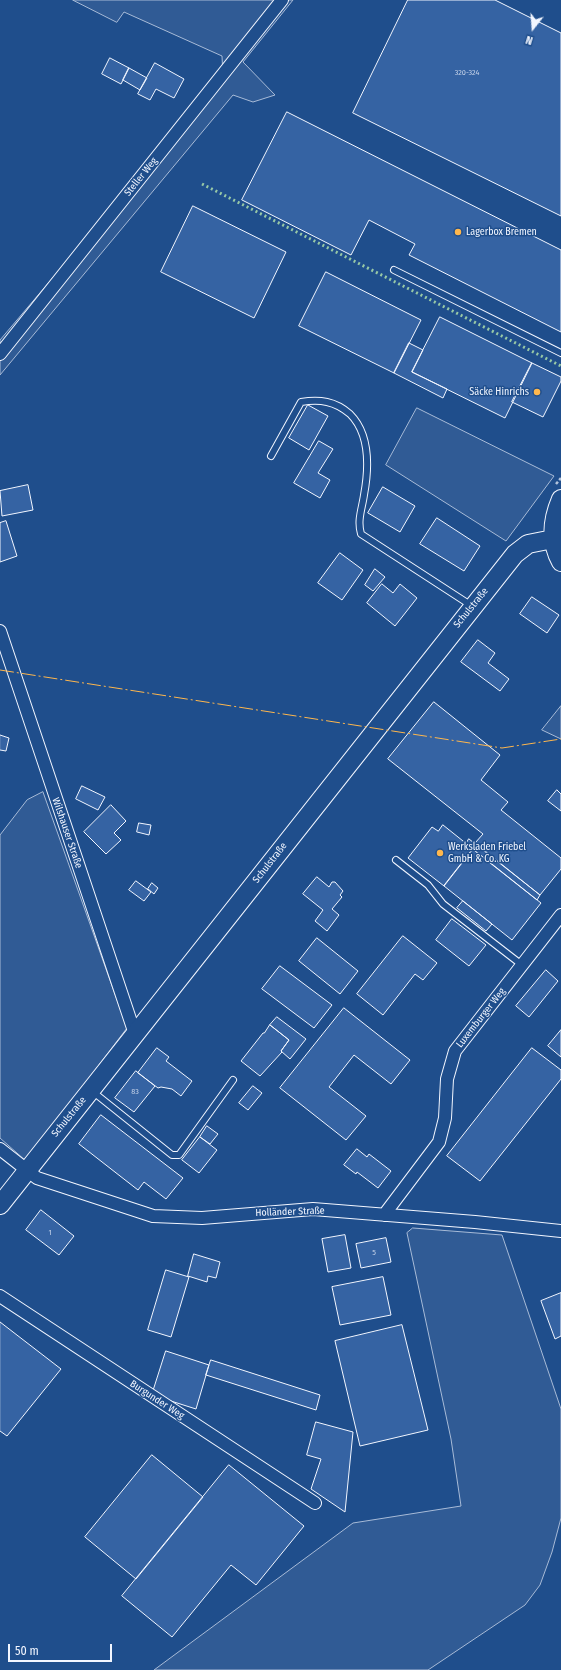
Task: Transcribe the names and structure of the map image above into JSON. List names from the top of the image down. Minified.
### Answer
{"streets":{"street":["Steller Weg","Schulstraße","Wilshauser Straße","Luxemburger Weg","Holländer Straße","Burgunder Weg"]},"crossings":[["Schulstraße","Wilshauser Straße"],["Schulstraße","Holländer Straße"],["Luxemburger Weg","Holländer Straße"]],"places":["Lagerbox Bremen","Säcke Hinrichs","Werksladen Friebel GmbH & Co. KG"],"house_numbers":["320-324","83","1","5"],"scale_bar":"50 m","north":"bottom"}
